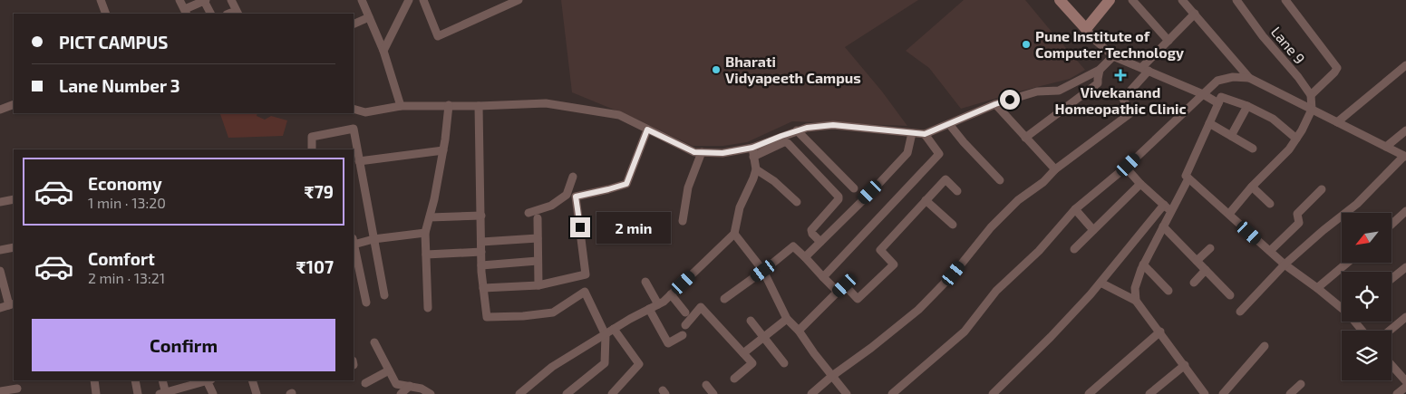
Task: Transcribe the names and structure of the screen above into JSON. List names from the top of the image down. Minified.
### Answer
{"streets":{"street":["Lane 9"]},"places":{"other":["Pune Institute of Computer Technology","Bharati Vidyapeeth Campus"],"health":["Vivekanand Homeopathic Clinic"]},"north":"bottom left","page":{"banner":["PICT CAMPUS","Lane Number 3"],"list":[{"name":"Economy","note":"1 min · 13:20","value":"₹79"},{"name":"Comfort","note":"2 min · 13:21","value":"₹107"}],"bubble":"2 min","buttons":"Confirm"}}
